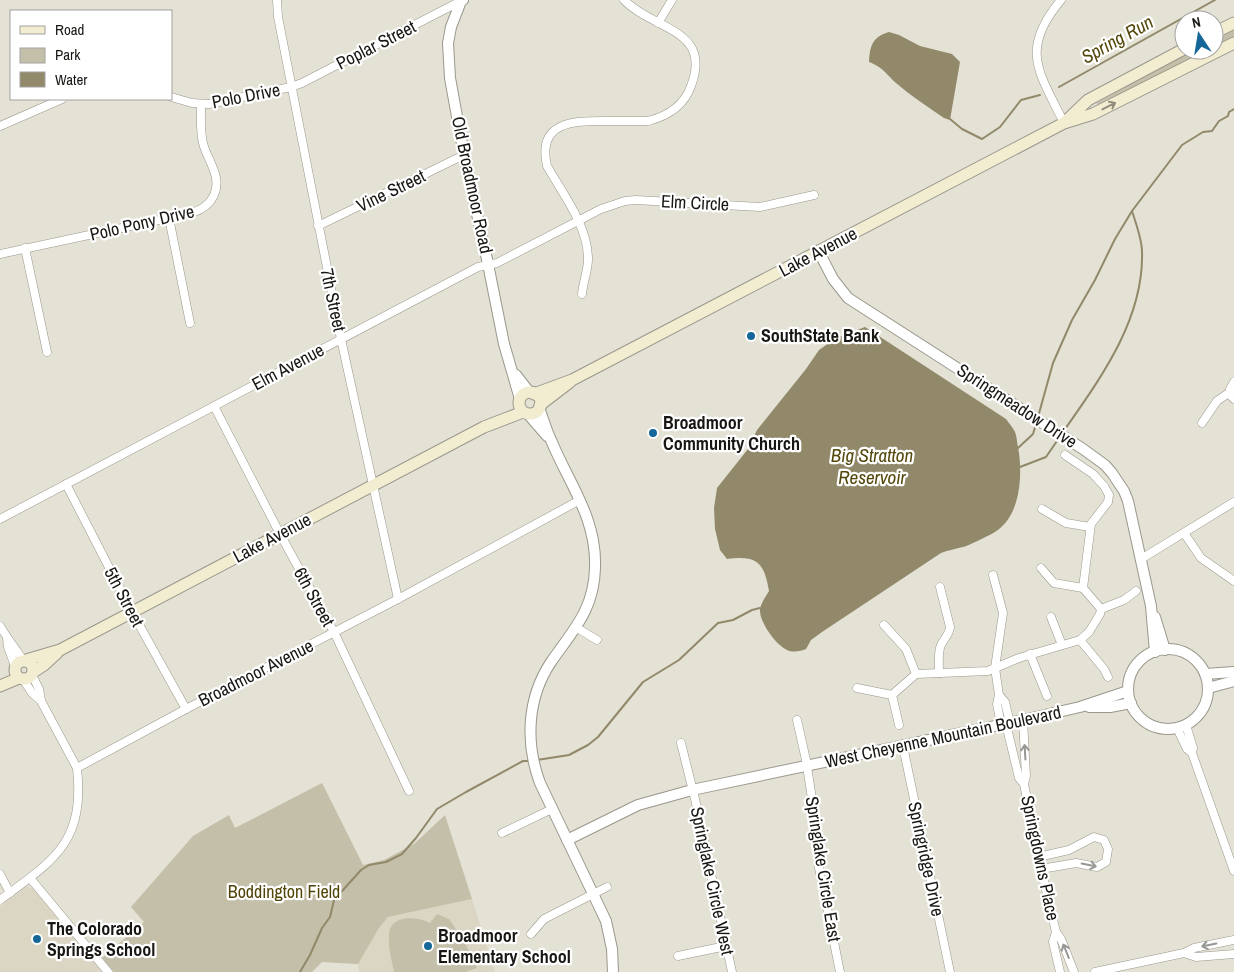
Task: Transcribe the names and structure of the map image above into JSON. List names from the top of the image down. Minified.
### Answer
{"streets":{"main road":["Lake Avenue"],"street":["Poplar Street","Polo Drive","Old Broadmoor Road","Vine Street","Elm Circle","Polo Pony Drive","7th Street","Elm Avenue","Springmeadow Drive","5th Street","6th Street","Broadmoor Avenue","West Cheyenne Mountain Boulevard","Springdowns Place","Springridge Drive","Springlake Circle East","Springlake Circle West"]},"crossings":[["Poplar Street","Polo Drive"],["Poplar Street","Old Broadmoor Road"],["Poplar Street","7th Street"],["Polo Drive","Polo Pony Drive"],["Polo Drive","7th Street"],["Old Broadmoor Road","Vine Street"],["Old Broadmoor Road","Lake Avenue"],["Old Broadmoor Road","Elm Avenue"],["Old Broadmoor Road","Broadmoor Avenue"],["Old Broadmoor Road","West Cheyenne Mountain Boulevard"],["Vine Street","7th Street"],["Elm Circle","Elm Avenue"],["Lake Avenue","7th Street"],["Lake Avenue","Springmeadow Drive"],["Lake Avenue","5th Street"],["Lake Avenue","6th Street"],["7th Street","Elm Avenue"],["7th Street","Broadmoor Avenue"],["Elm Avenue","5th Street"],["Elm Avenue","6th Street"],["Springmeadow Drive","West Cheyenne Mountain Boulevard"],["5th Street","Broadmoor Avenue"],["6th Street","Broadmoor Avenue"],["West Cheyenne Mountain Boulevard","Springdowns Place"],["West Cheyenne Mountain Boulevard","Springridge Drive"],["West Cheyenne Mountain Boulevard","Springlake Circle East"],["West Cheyenne Mountain Boulevard","Springlake Circle West"]],"water":["Spring Run","Big Stratton Reservoir"],"parks":["Boddington Field"],"places":["SouthState Bank","Broadmoor Community Church","The Colorado Springs School","Broadmoor Elementary School"],"legend":["Road","Park","Water"],"north":"top"}
